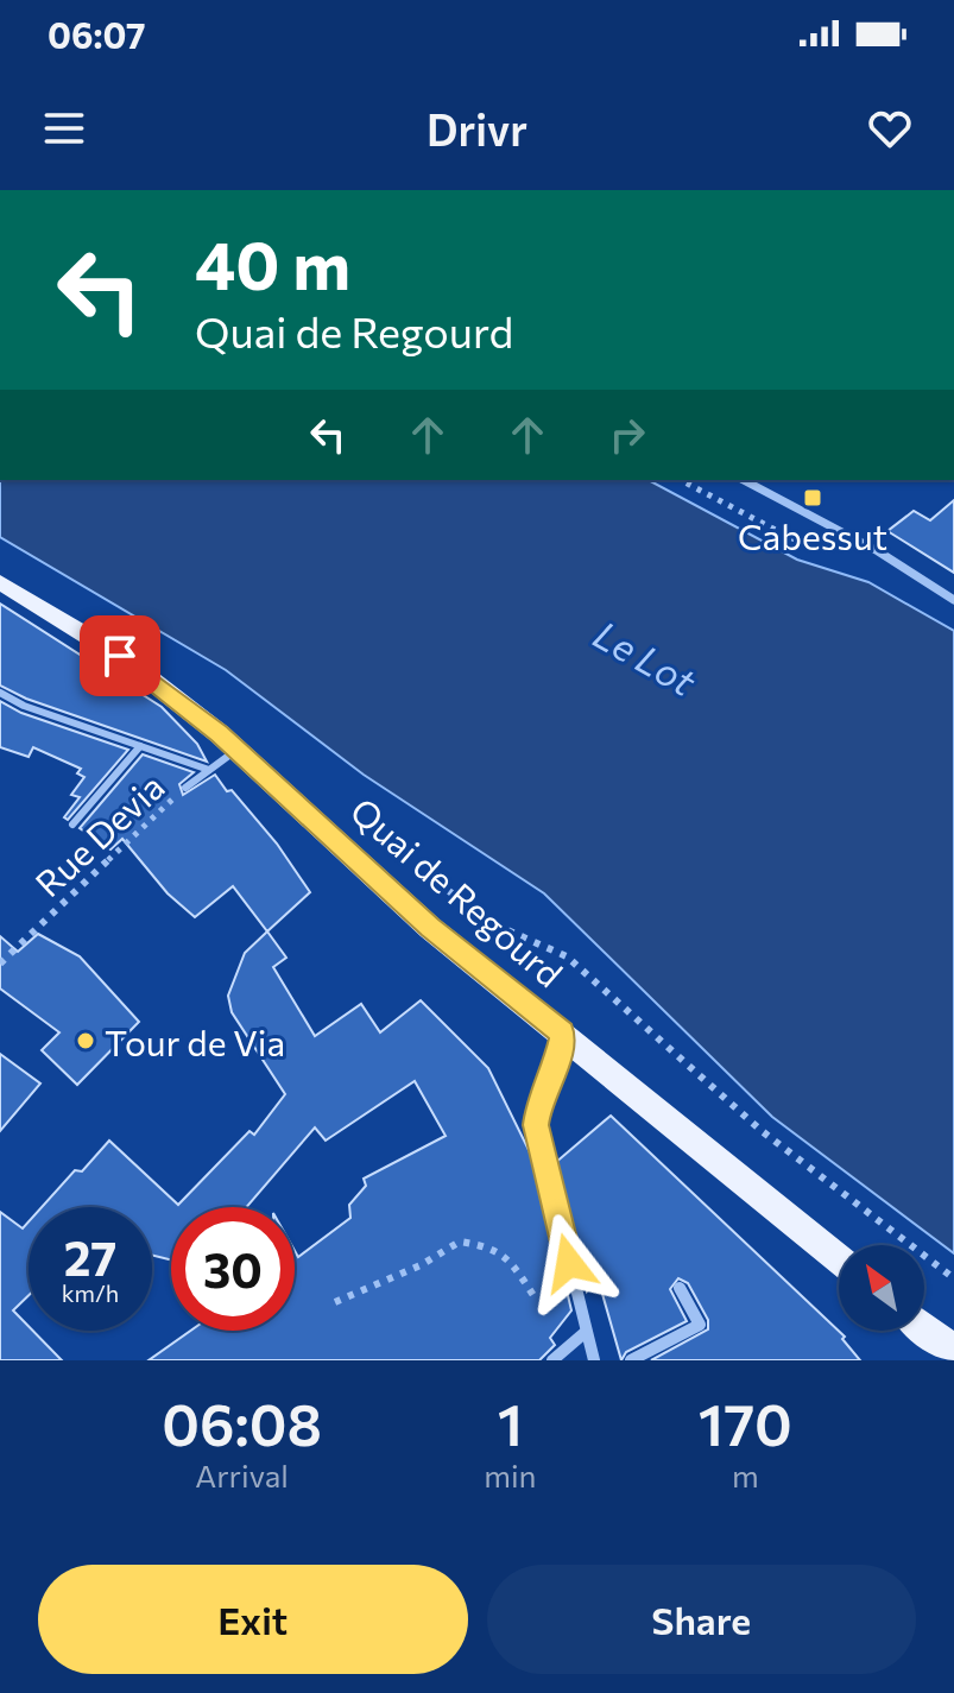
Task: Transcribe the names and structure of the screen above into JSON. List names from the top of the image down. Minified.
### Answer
{"streets":{"main road":["Quai de Regourd"],"lane":["Rue Devia"]},"crossings":[["Rue Devia","Quai de Regourd"]],"water":["Le Lot"],"places":{"transit":["Cabessut"],"other":["Tour de Via"]},"north":"top left","page":{"status":"06:07","header":"Drivr","turn":["40 m","Quai de Regourd"],"speed":"27 km/h","limit":"30","eta":["06:08","Arrival","1","min","170","m"],"buttons":["Exit","Share"]}}
